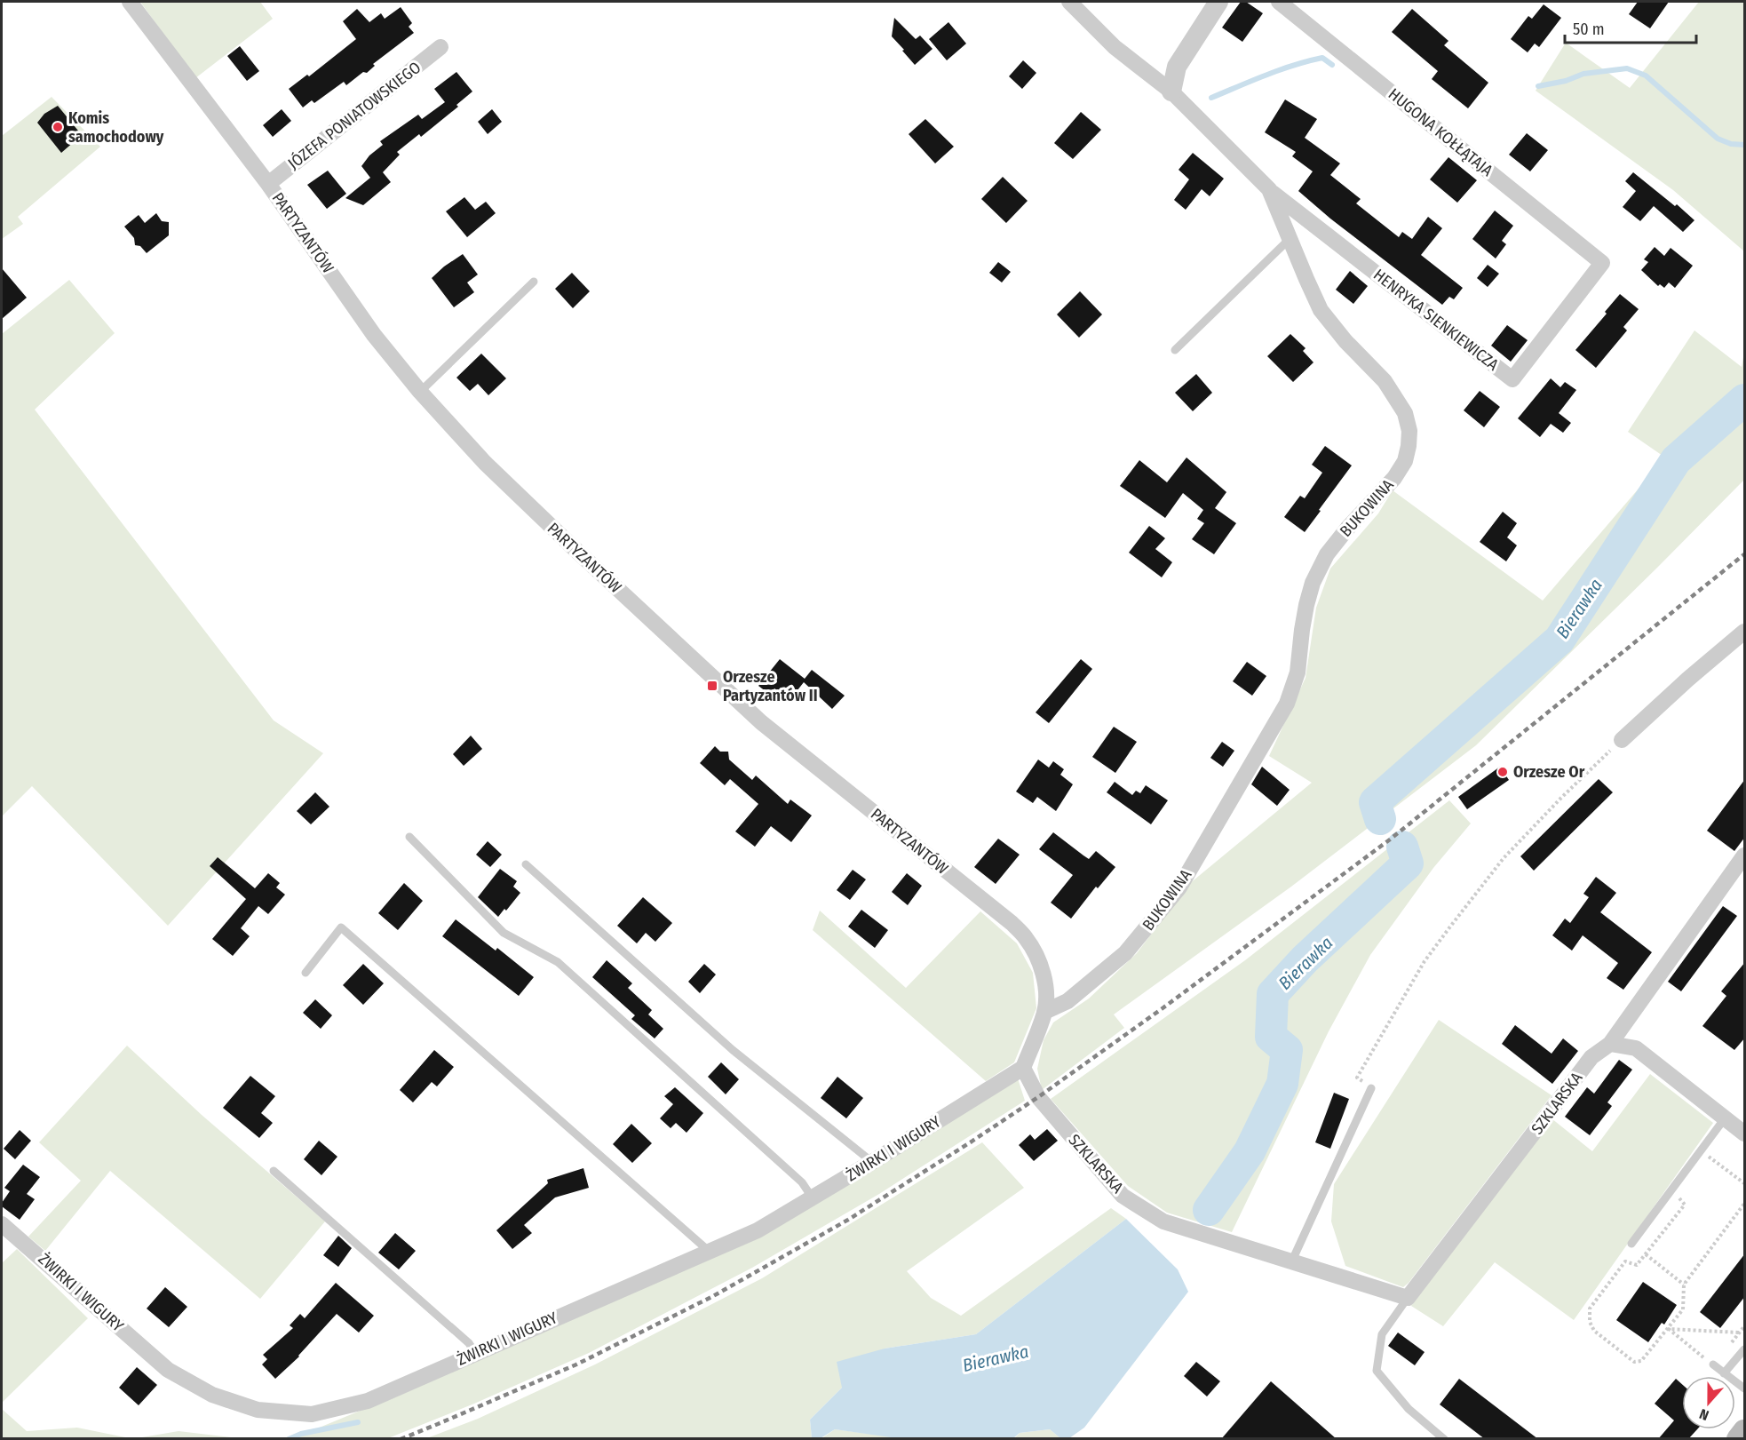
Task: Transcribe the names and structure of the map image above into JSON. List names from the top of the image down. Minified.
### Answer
{"streets":{"street":["JÓZEFA PONIATOWSKIEGO","HUGONA KOŁŁĄTAJA","PARTYZANTÓW","HENRYKA SIENKIEWICZA","BUKOWINA","SZKLARSKA","ŻWIRKI I WIGURY"]},"crossings":[["JÓZEFA PONIATOWSKIEGO","PARTYZANTÓW"],["HUGONA KOŁŁĄTAJA","HENRYKA SIENKIEWICZA"],["PARTYZANTÓW","BUKOWINA"],["PARTYZANTÓW","SZKLARSKA"],["PARTYZANTÓW","ŻWIRKI I WIGURY"],["HENRYKA SIENKIEWICZA","BUKOWINA"],["SZKLARSKA","ŻWIRKI I WIGURY"]],"water":["Bierawka"],"places":{"other":["Komis samochodowy","Orzesze Or"],"transit":["Orzesze Partyzantów II"]},"scale_bar":"50 m","north":"bottom"}
